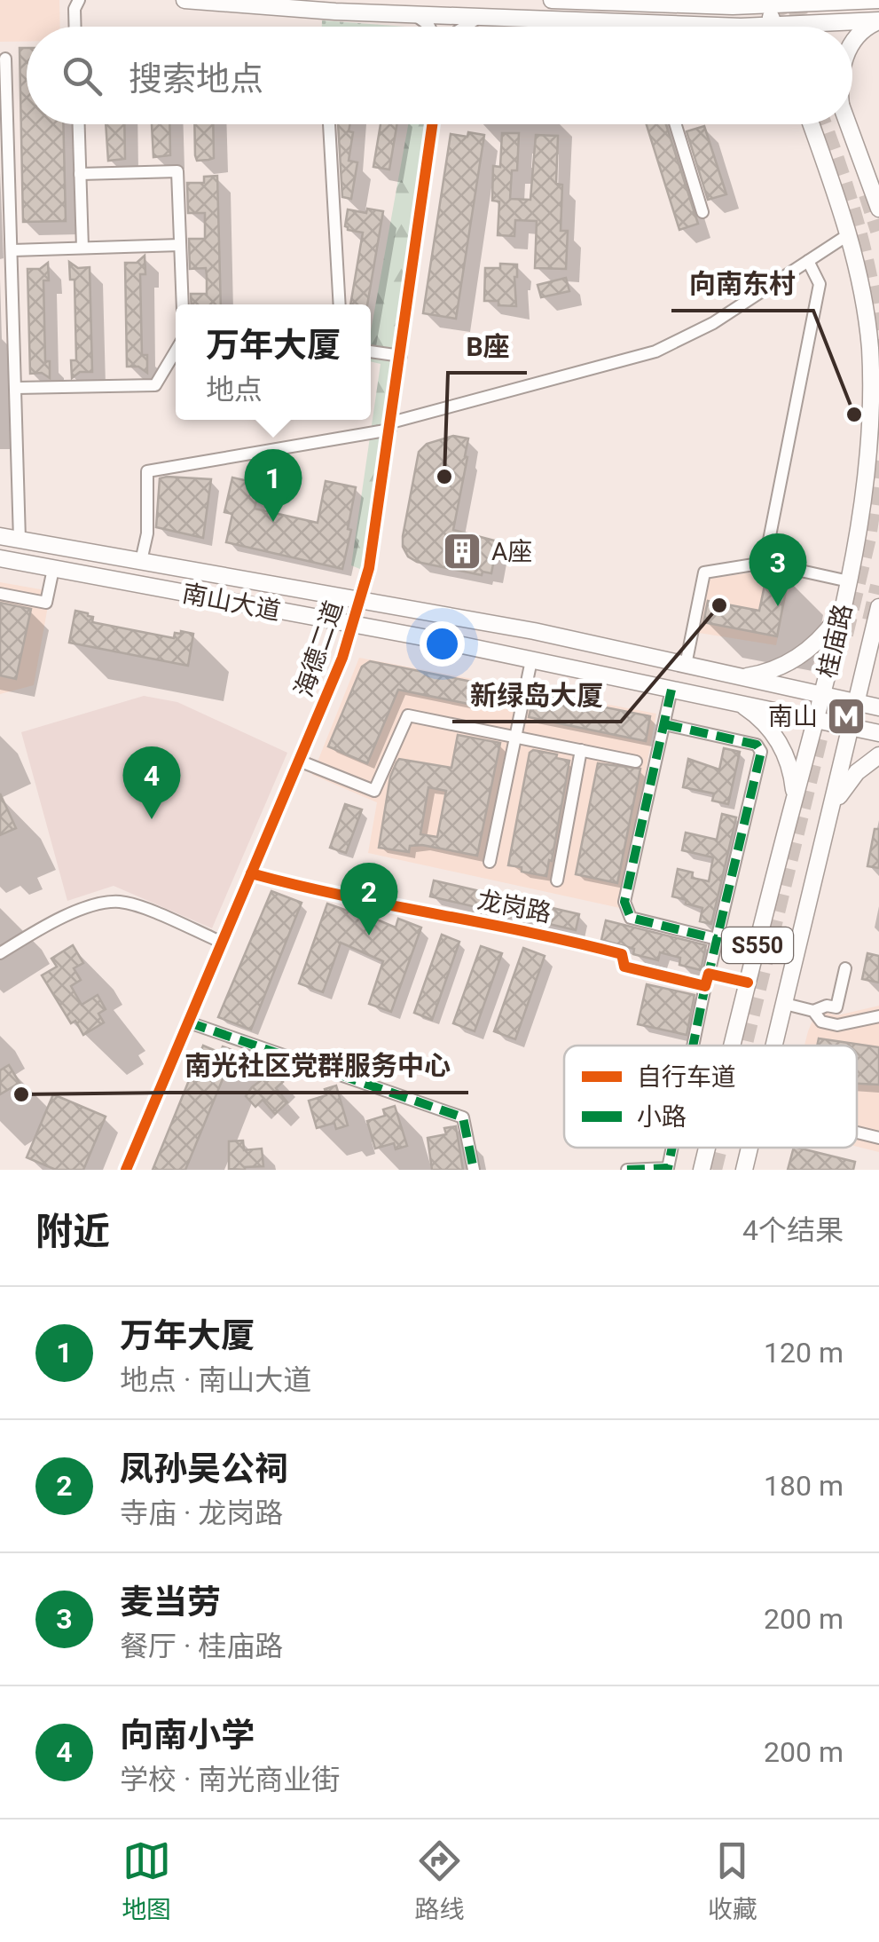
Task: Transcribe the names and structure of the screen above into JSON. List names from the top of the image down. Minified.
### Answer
{"streets":{"main road":["南山大道","桂庙路","S550"],"street":["海德二道","龙岗路"]},"crossings":[["南山大道","桂庙路"],["南山大道","海德二道"],["桂庙路","龙岗路"],["海德二道","龙岗路"]],"places":{"other":["向南东村","B座","新绿岛大厦","南光社区党群服务中心"],"building":["A座"],"metro station":["南山"]},"legend":["自行车道","小路"],"page":{"search":"搜索地点","popup":["万年大厦","地点"],"pins":["1","3","4","2"],"heading":["附近","4个结果"],"list":[{"mark":"1","name":"万年大厦","note":"地点 · 南山大道","value":"120 m"},{"mark":"2","name":"凤孙吴公祠","note":"寺庙 · 龙岗路","value":"180 m"},{"mark":"3","name":"麦当劳","note":"餐厅 · 桂庙路","value":"200 m"},{"mark":"4","name":"向南小学","note":"学校 · 南光商业街","value":"200 m"}],"nav":["地图","路线","收藏"]}}
